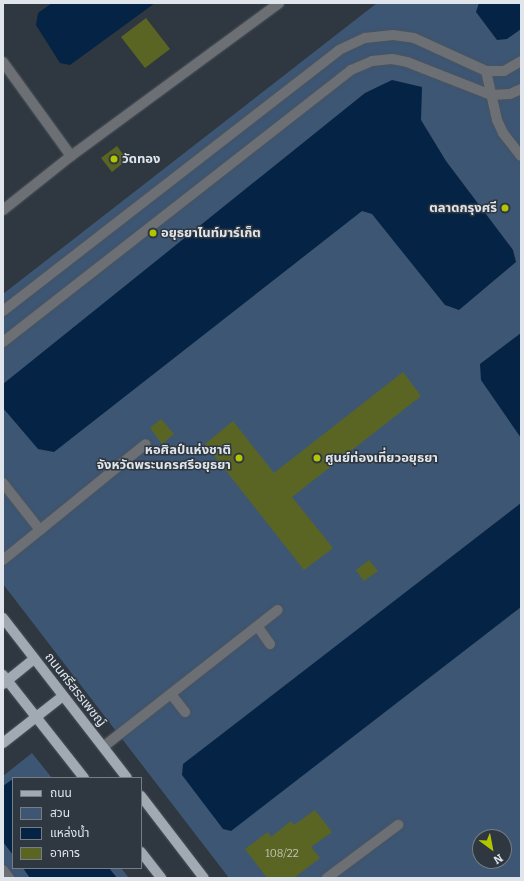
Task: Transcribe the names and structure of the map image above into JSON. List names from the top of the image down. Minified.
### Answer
{"streets":{"main road":["ถนนศรีสรรเพชญ์"]},"places":["วัดทอง","ตลาดกรุงศรี","อยุธยาไนท์มาร์เก็ต","หอศิลป์แห่งชาติ จังหวัดพระนครศรีอยุธยา","ศูนย์ท่องเที่ยวอยุธยา"],"house_numbers":["108/22"],"legend":["ถนน","สวน","แหล่งน้ำ","อาคาร"],"north":"bottom right"}
